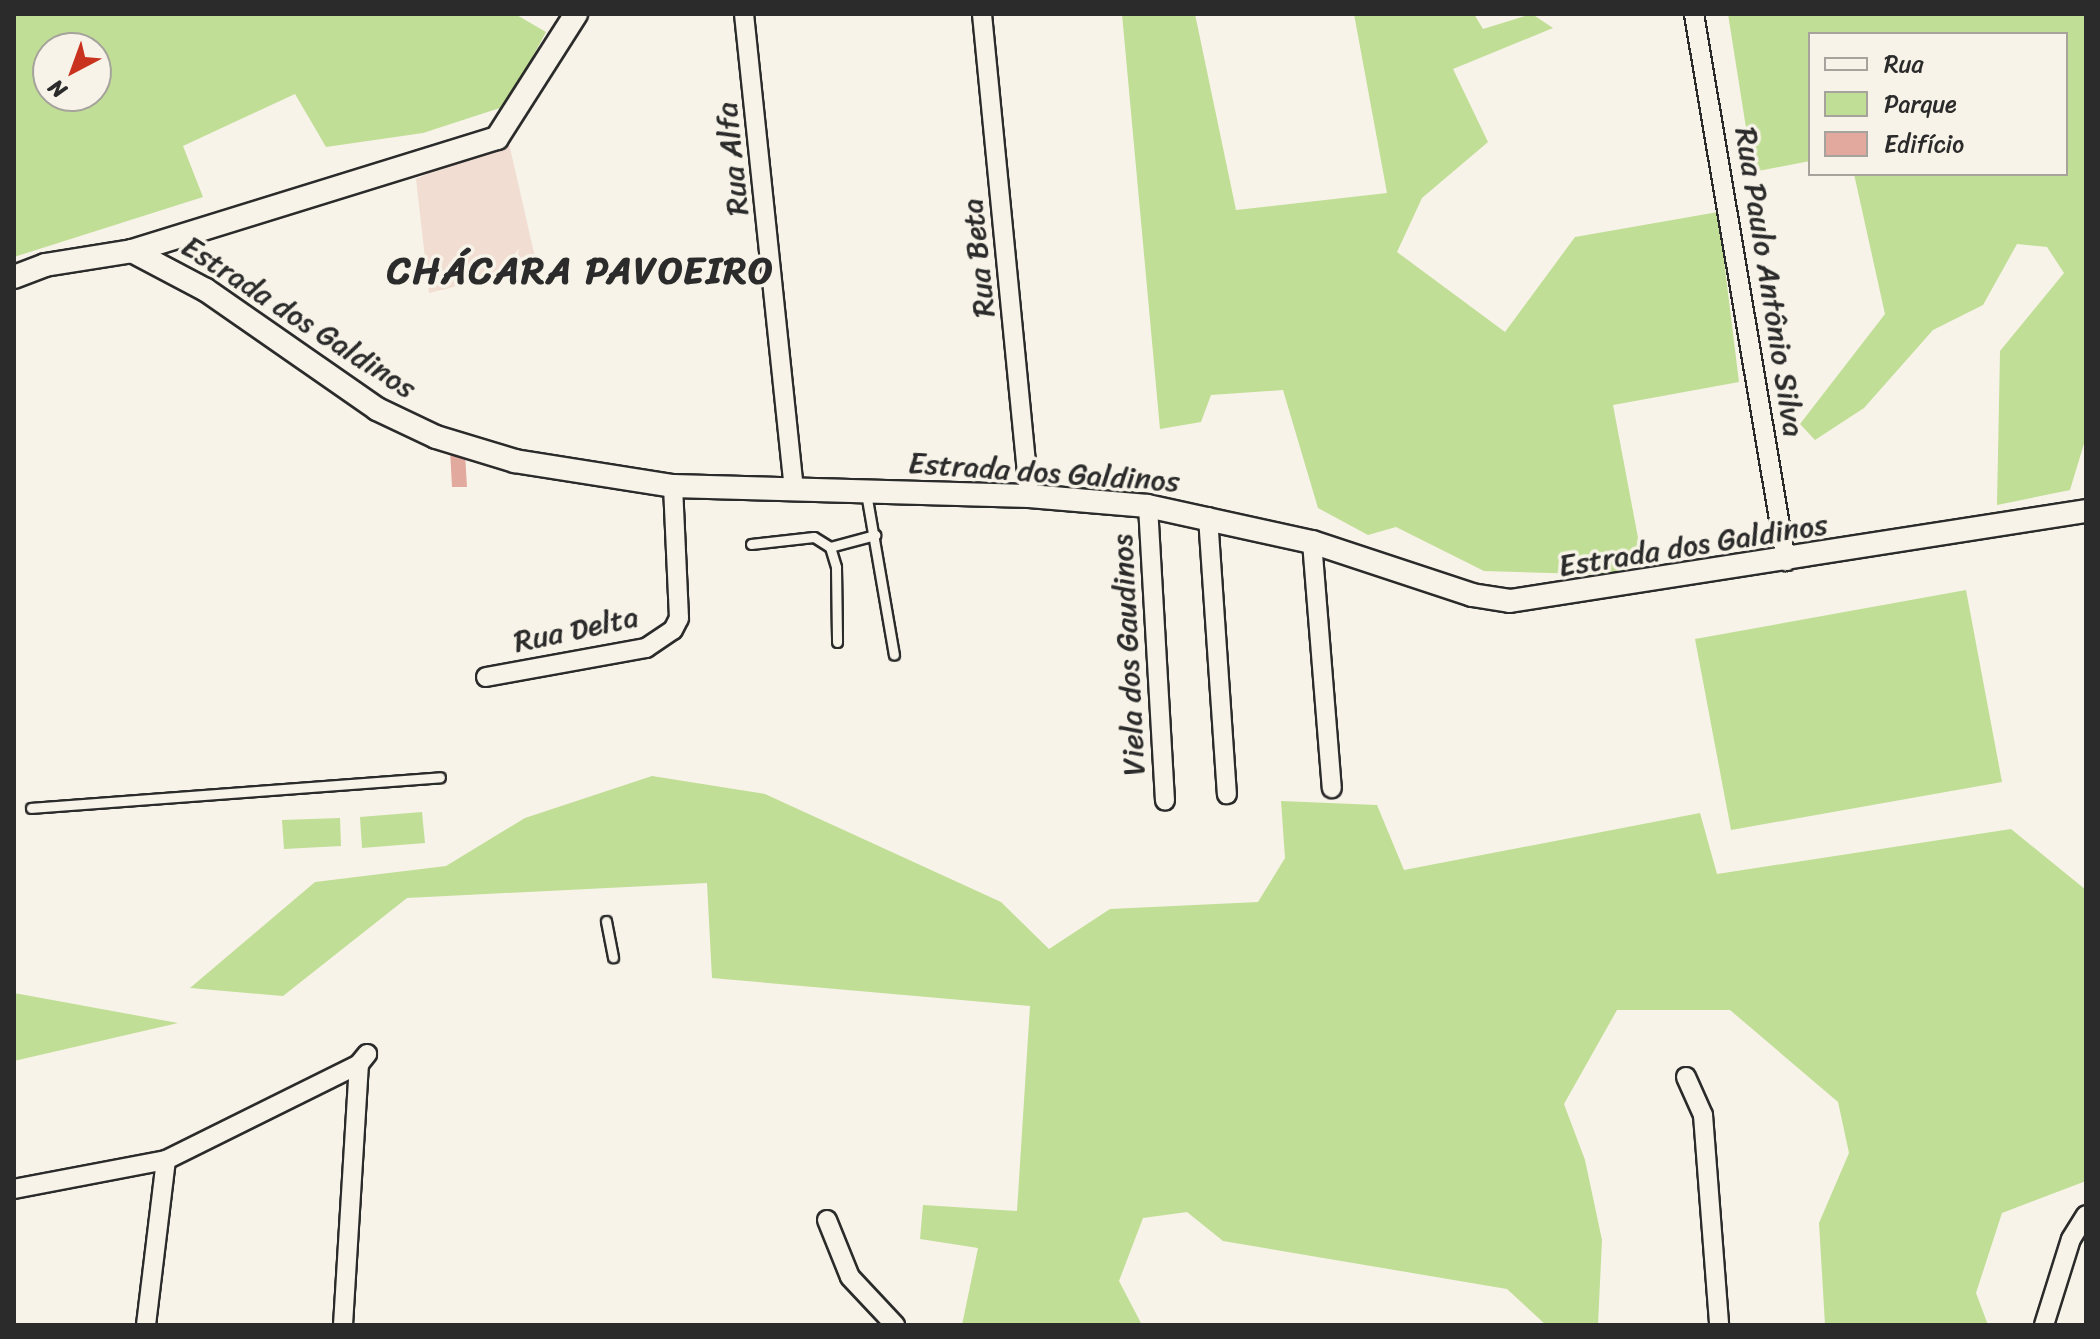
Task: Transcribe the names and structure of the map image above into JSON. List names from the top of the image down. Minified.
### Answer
{"streets":{"street":["Rua Alfa","Rua Beta","Rua Paulo Antônio Silva","Estrada dos Galdinos","Rua Delta","Viela dos Gaudinos"]},"crossings":[["Rua Alfa","Estrada dos Galdinos"],["Rua Beta","Estrada dos Galdinos"],["Rua Paulo Antônio Silva","Estrada dos Galdinos"],["Estrada dos Galdinos","Rua Delta"],["Estrada dos Galdinos","Viela dos Gaudinos"]],"districts":["CHÁCARA PAVOEIRO"],"legend":["Rua","Parque","Edifício"],"north":"bottom left"}
